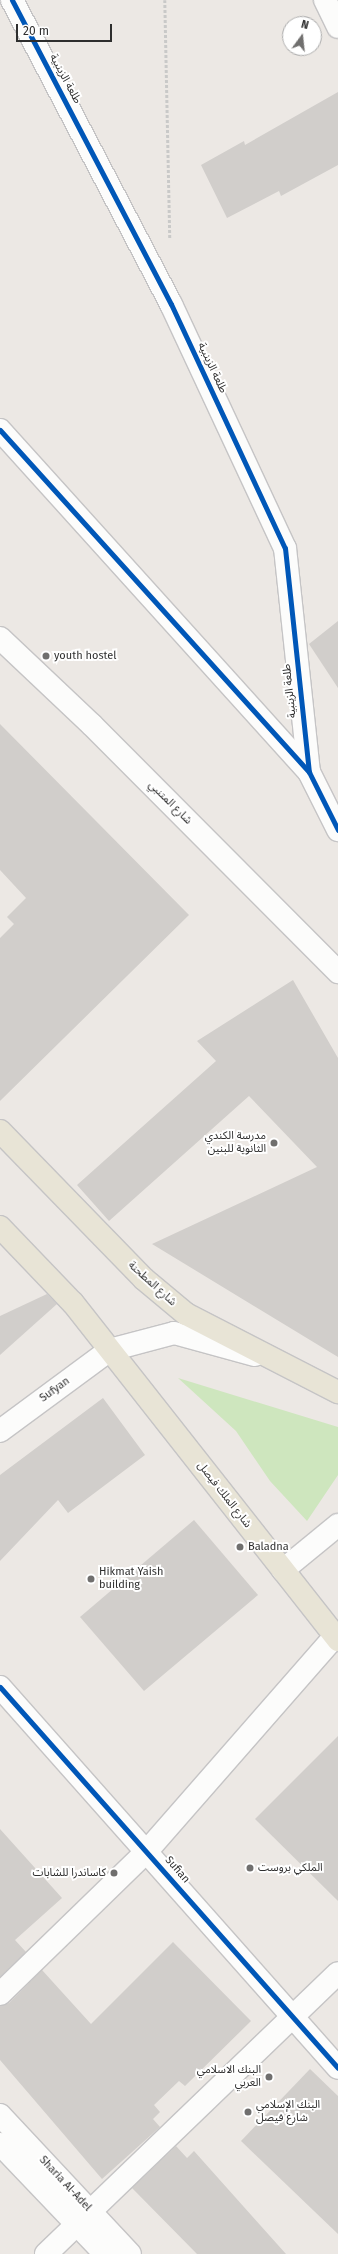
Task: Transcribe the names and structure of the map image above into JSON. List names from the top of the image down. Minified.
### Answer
{"streets":{"main road":["شارع المطحنة","شارع الملك فيصل"],"street":["طلعة الزينبية","شارع المتنبي","Sufyan","Sufian","Sharia Al-Adel"]},"crossings":[["Sufyan","شارع الملك فيصل"]],"places":["youth hostel","مدرسة الكندي الثانوية للبنين","Baladna","Hikmat Yaish building","الملكي بروست","كاساندرا للشابات","البنك الاسلامي العربي","البنك الإسلامي شارع فيصل"],"scale_bar":"20 m","north":"top"}
